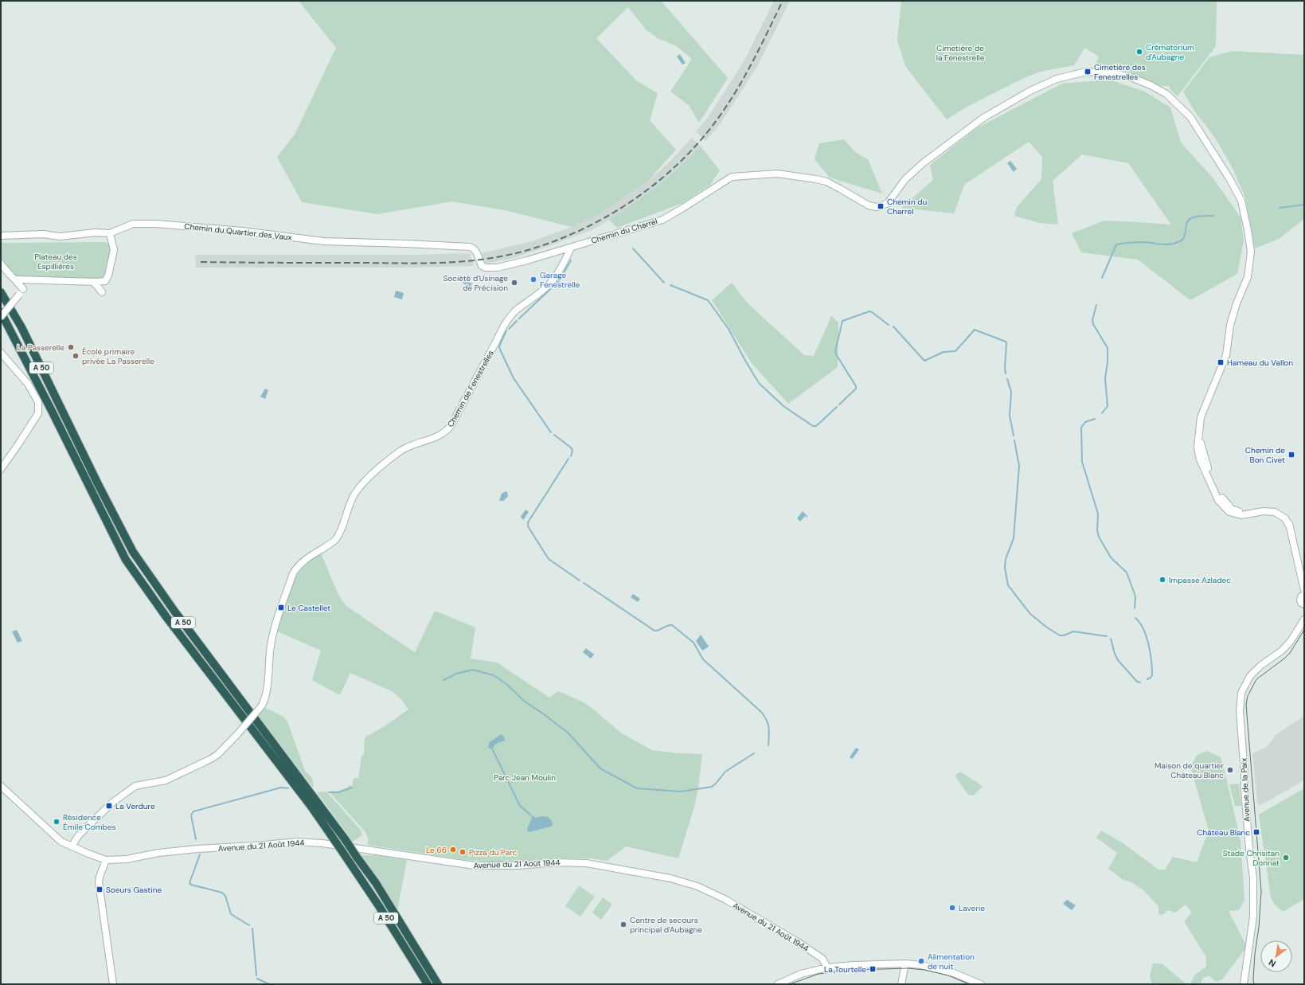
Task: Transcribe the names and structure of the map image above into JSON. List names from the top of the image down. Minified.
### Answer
{"streets":{"highway":["A 50"],"street":["Chemin du Charrel","Chemin du Quartier des Vaux","Chemin de Fenestrelles","Avenue de la Paix","Avenue du 21 Août 1944"]},"crossings":[["Chemin du Charrel","Chemin du Quartier des Vaux"],["Chemin du Charrel","Chemin de Fenestrelles"],["Chemin du Quartier des Vaux","Chemin de Fenestrelles"]],"parks":["Cimetière de la Fenestrelle","Plateau des Espillières","Parc Jean Moulin"],"places":{"other":["Crématorium d'Aubagne","Garage Fenestrelle","Société d'Usinage de Précision","La Passerelle","École primaire privée La Passerelle","Impasse Azladec","Maison de quartier Château Blanc","Résidence Émile Combes","Le 66","Pizza du Parc","Stade Chrisitan Donnat","Laverie","Centre de secours principal d'Aubagne","Alimentation de nuit"],"transit":["Cimetière des Fenestrelles","Chemin du Charrel","Hameau du Vallon","Chemin de Bon Civet","Le Castellet","La Verdure","Château Blanc","Soeurs Gastine","La Tourtelle"]},"north":"bottom left"}
